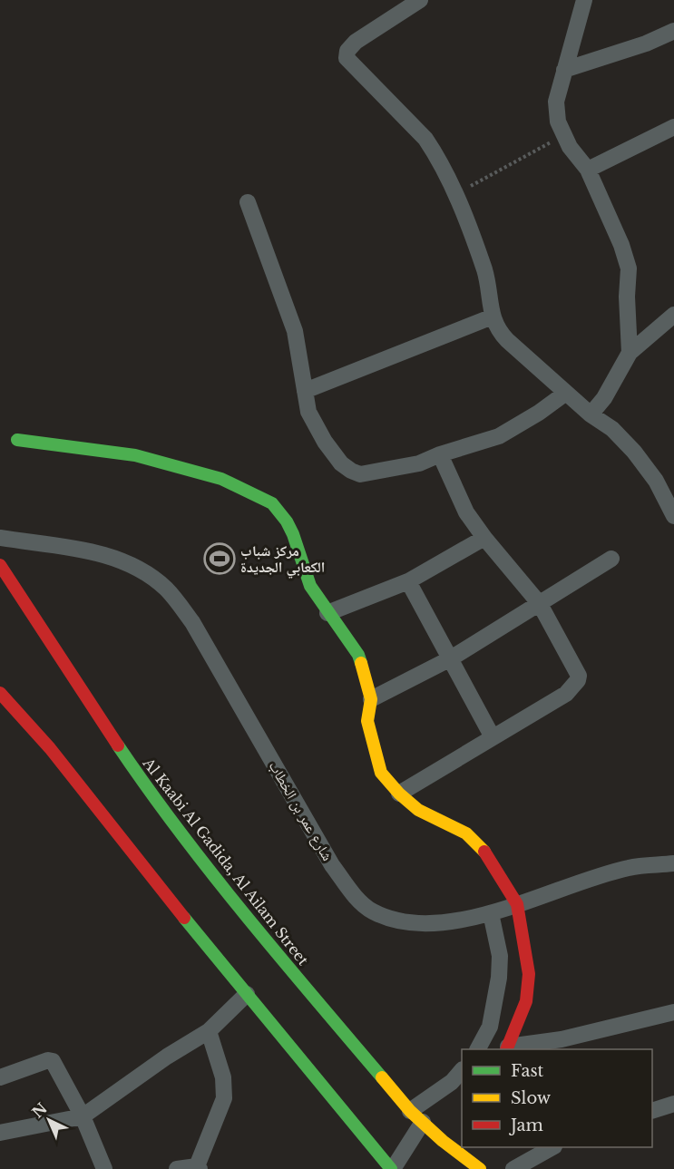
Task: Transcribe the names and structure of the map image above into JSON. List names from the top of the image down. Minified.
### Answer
{"streets":{"street":["شارع عمر بن الخطاب","Al Kaabi Al Gadida, Al Ailam Street"]},"places":{"sports":["مركز شباب الكعابي الجديدة"]},"legend":["Fast","Slow","Jam"],"north":"top left"}
